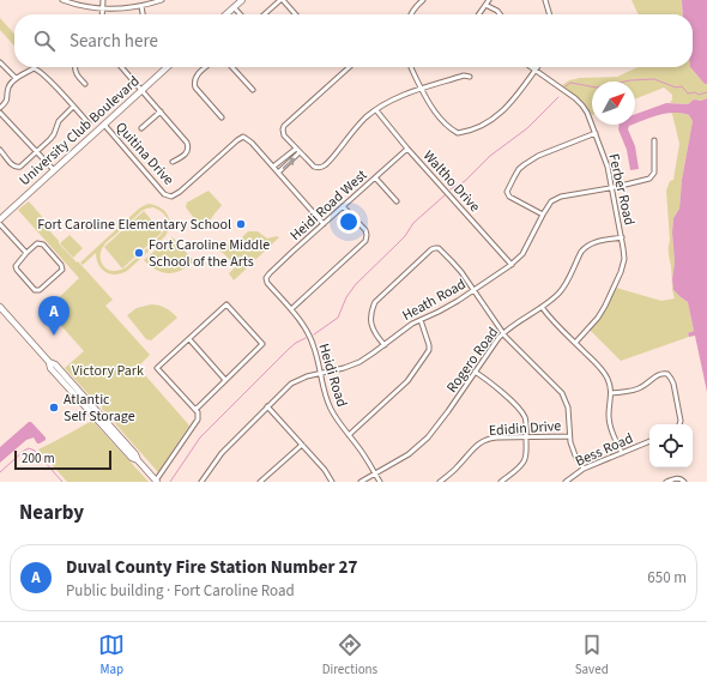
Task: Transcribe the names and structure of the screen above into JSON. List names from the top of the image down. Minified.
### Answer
{"streets":{"street":["University Club Boulevard","Quitina Drive","Waltho Drive","Ferber Road","Heidi Road West","Heath Road","Rogero Road","Heidi Road","Edidin Drive","Bess Road"]},"crossings":[["University Club Boulevard","Quitina Drive"],["Waltho Drive","Heidi Road West"],["Waltho Drive","Heath Road"],["Ferber Road","Heath Road"],["Ferber Road","Rogero Road"],["Heidi Road West","Heidi Road"],["Heath Road","Heidi Road"],["Rogero Road","Heidi Road"]],"parks":["Victory Park"],"places":["Fort Caroline Elementary School","Fort Caroline Middle School of the Arts","Atlantic Self Storage"],"scale_bar":"200 m","north":"top right","page":{"search":"Search here","pins":"A","scale":"200 m","heading":"Nearby","list":[{"mark":"A","name":"Duval County Fire Station Number 27","note":"Public building · Fort Caroline Road","value":"650 m"}],"nav":["Map","Directions","Saved"]}}
